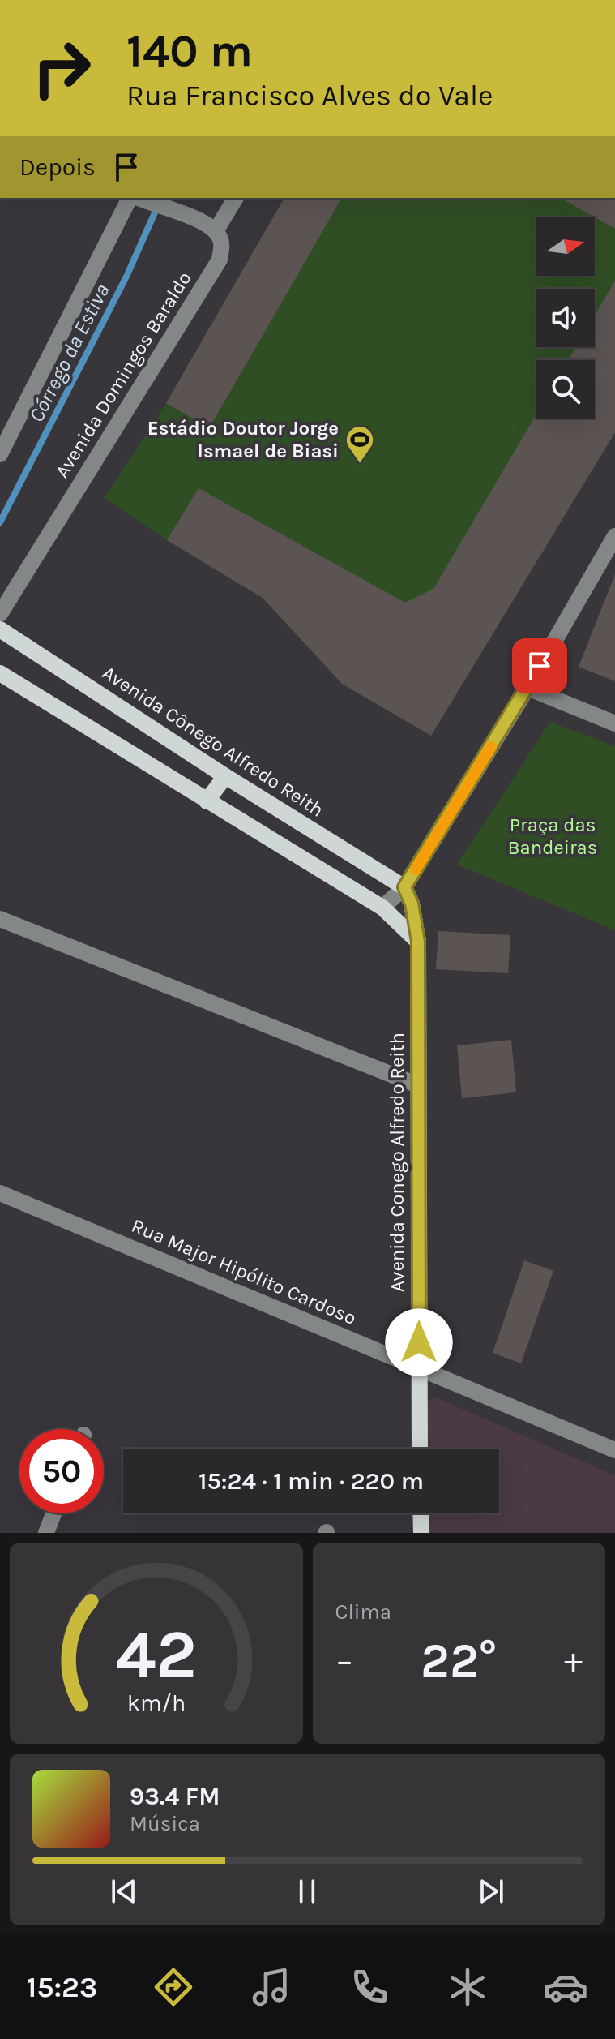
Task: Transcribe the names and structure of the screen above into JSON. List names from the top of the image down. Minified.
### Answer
{"streets":{"main road":["Avenida Cônego Alfredo Reith","Avenida Conego Alfredo Reith"],"street":["Avenida Domingos Baraldo","Rua Major Hipólito Cardoso"]},"crossings":[["Avenida Cônego Alfredo Reith","Avenida Conego Alfredo Reith"],["Avenida Conego Alfredo Reith","Rua Major Hipólito Cardoso"]],"water":["Córrego da Estiva"],"parks":["Praça das Bandeiras"],"places":{"sports":["Estádio Doutor Jorge Ismael de Biasi"]},"north":"right","page":{"turn":["140 m","Rua Francisco Alves do Vale"],"then":"Depois","limit":"50","trip":"15:24 · 1 min · 220 m","tile":"Clima","heat":["−","22°","+"],"song":["93.4 FM","Música"],"tabs":"15:23","gauge":["42","km/h"]}}
